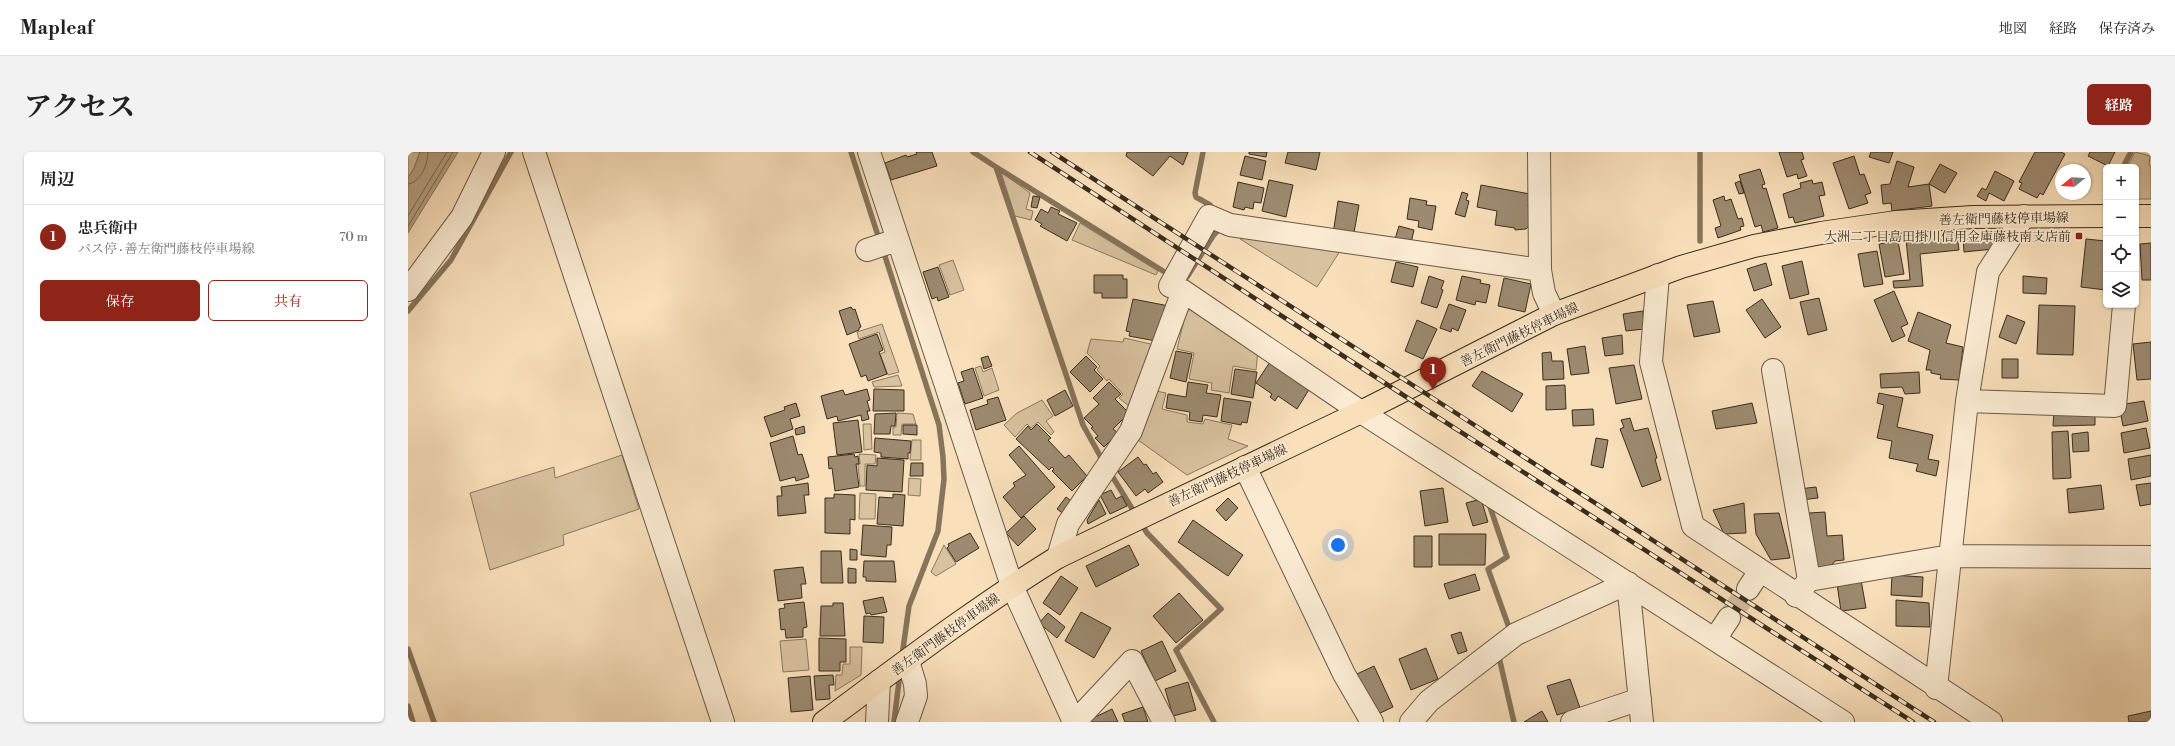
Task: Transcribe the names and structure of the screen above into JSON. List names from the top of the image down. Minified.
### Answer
{"streets":{"main road":["善左衛門藤枝停車場線"]},"places":{"transit":["大洲二丁目島田掛川信用金庫藤枝南支店前"]},"north":"left","page":{"header":"Mapleaf","nav":["地図","経路","保存済み"],"title":"アクセス","buttons":["経路",["保存","共有"]],"heading":"周辺","map_buttons":["+","−"],"list":[{"mark":"1","name":"忠兵衛中","note":"バス停 · 善左衛門藤枝停車場線","value":"70 m"}],"pins":"1"}}
